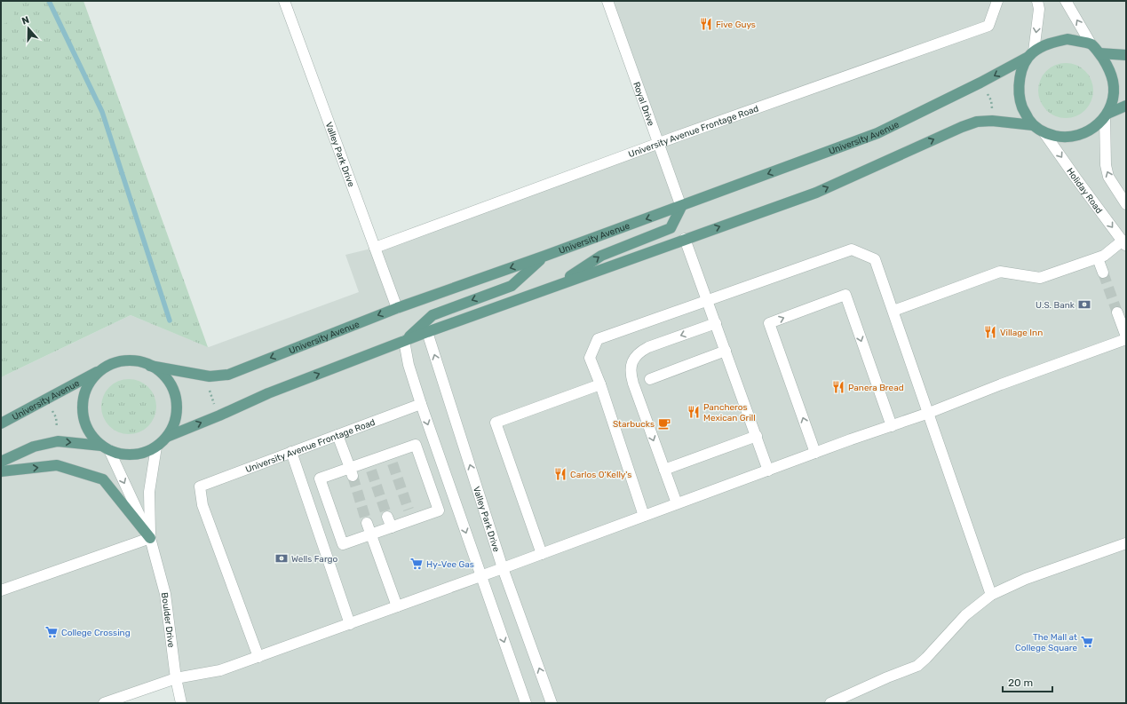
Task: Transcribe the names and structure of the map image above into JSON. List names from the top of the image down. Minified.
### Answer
{"streets":{"main road":["University Avenue"],"street":["Royal Drive","University Avenue Frontage Road","Valley Park Drive","Holiday Road","Boulder Drive"]},"crossings":[["Royal Drive","University Avenue Frontage Road"],["Royal Drive","University Avenue"],["University Avenue Frontage Road","Valley Park Drive"],["University Avenue","Valley Park Drive"],["University Avenue","Holiday Road"],["University Avenue","Boulder Drive"]],"one_way":["Holiday Road"],"places":{"restaurant":["Five Guys","Village Inn","Panera Bread","Pancheros Mexican Grill","Carlos O'Kelly's"],"bank":["U.S. Bank","Wells Fargo"],"cafe":["Starbucks"],"supermarket":["Hy-Vee Gas","College Crossing","The Mall at College Square"]},"scale_bar":"20 m","north":"top"}
